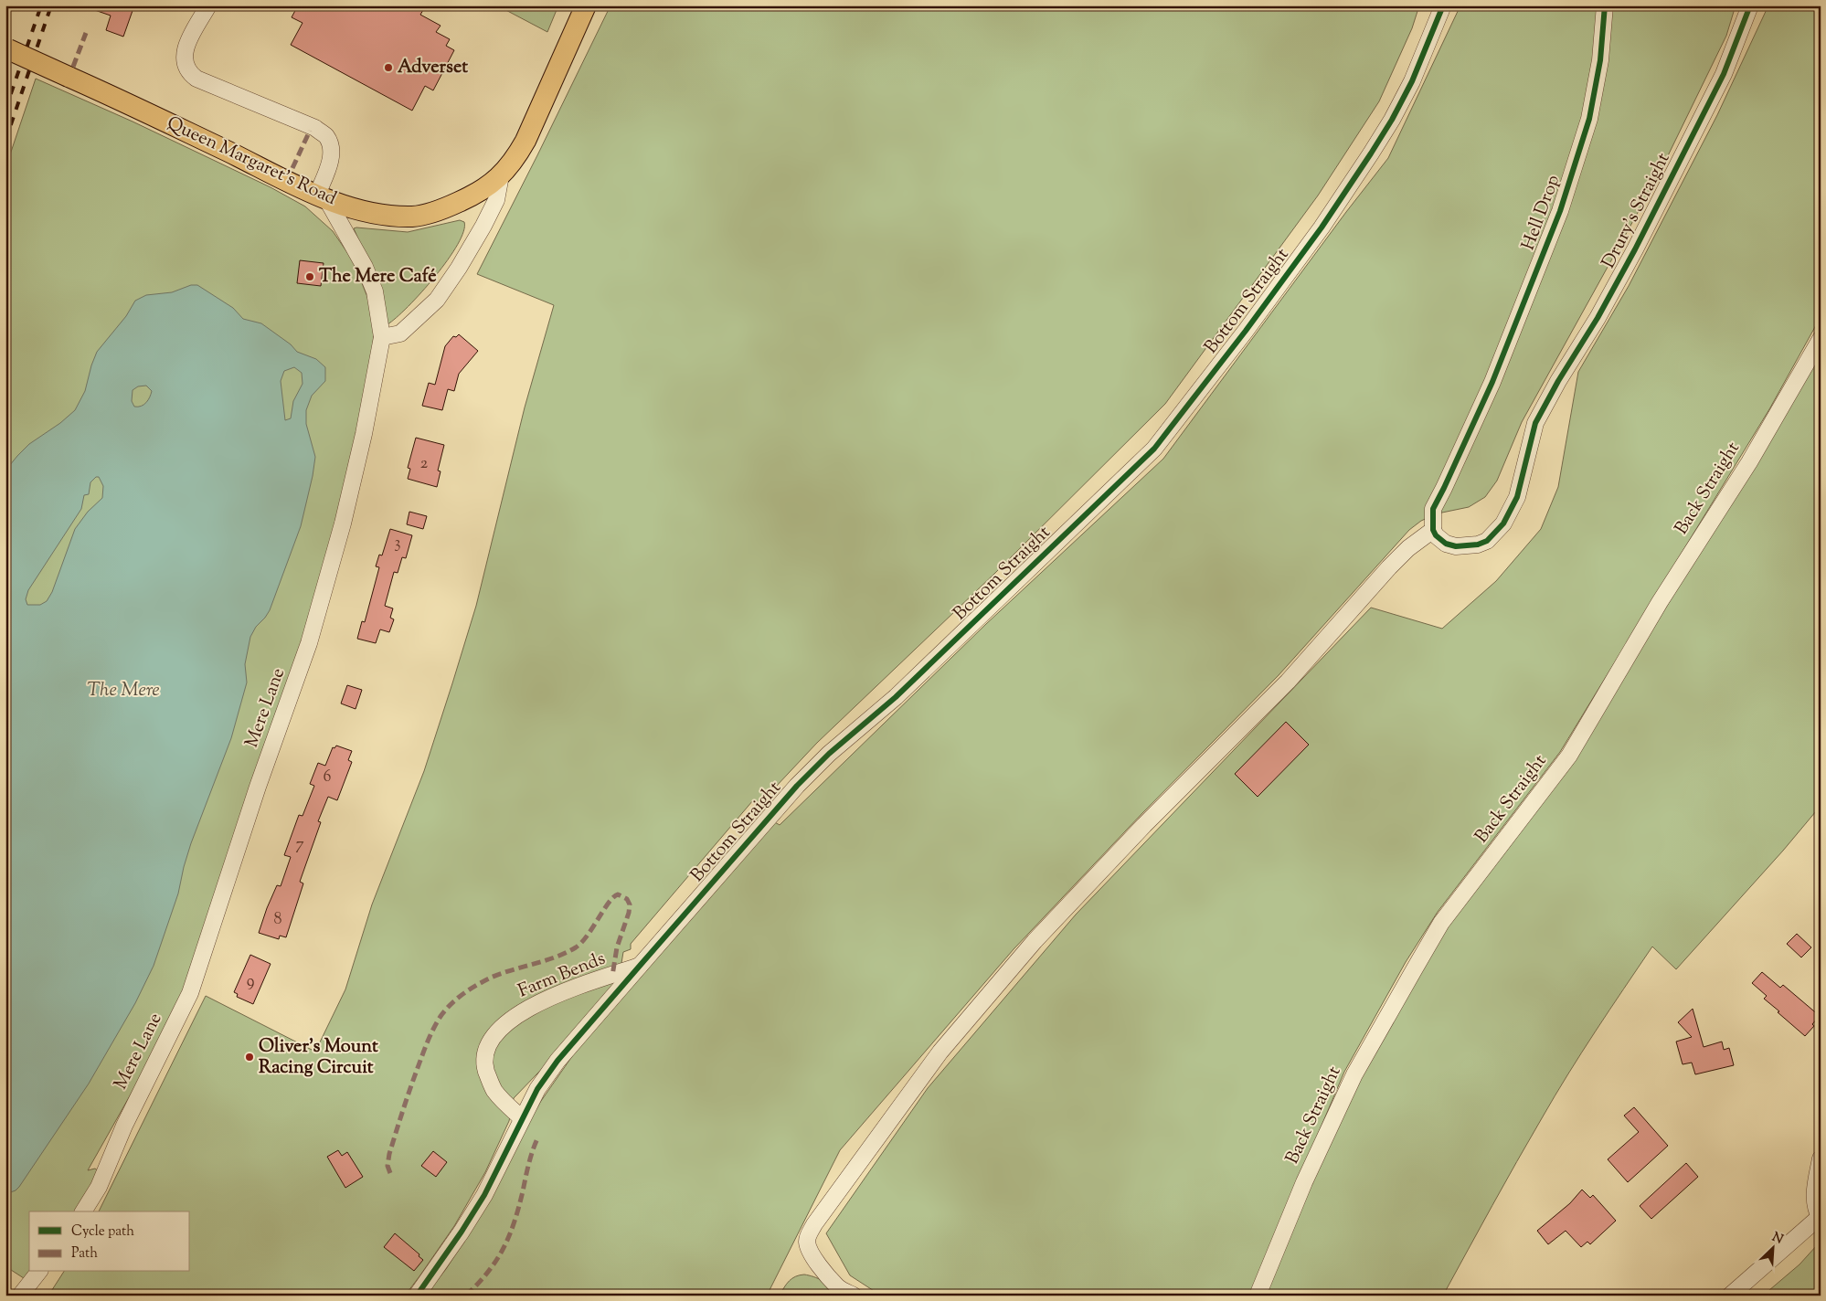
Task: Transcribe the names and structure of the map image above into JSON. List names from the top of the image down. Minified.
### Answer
{"streets":{"main road":["Queen Margaret's Road"],"street":["Drury's Straight","Hell Drop","Bottom Straight","Back Straight","Mere Lane","Farm Bends"]},"crossings":[["Queen Margaret's Road","Mere Lane"],["Drury's Straight","Hell Drop"],["Bottom Straight","Farm Bends"]],"water":["The Mere"],"places":["Adverset","The Mere Café","Oliver's Mount Racing Circuit"],"house_numbers":["2","3","6","7","8","9"],"legend":["Cycle path","Path"],"north":"top right"}
